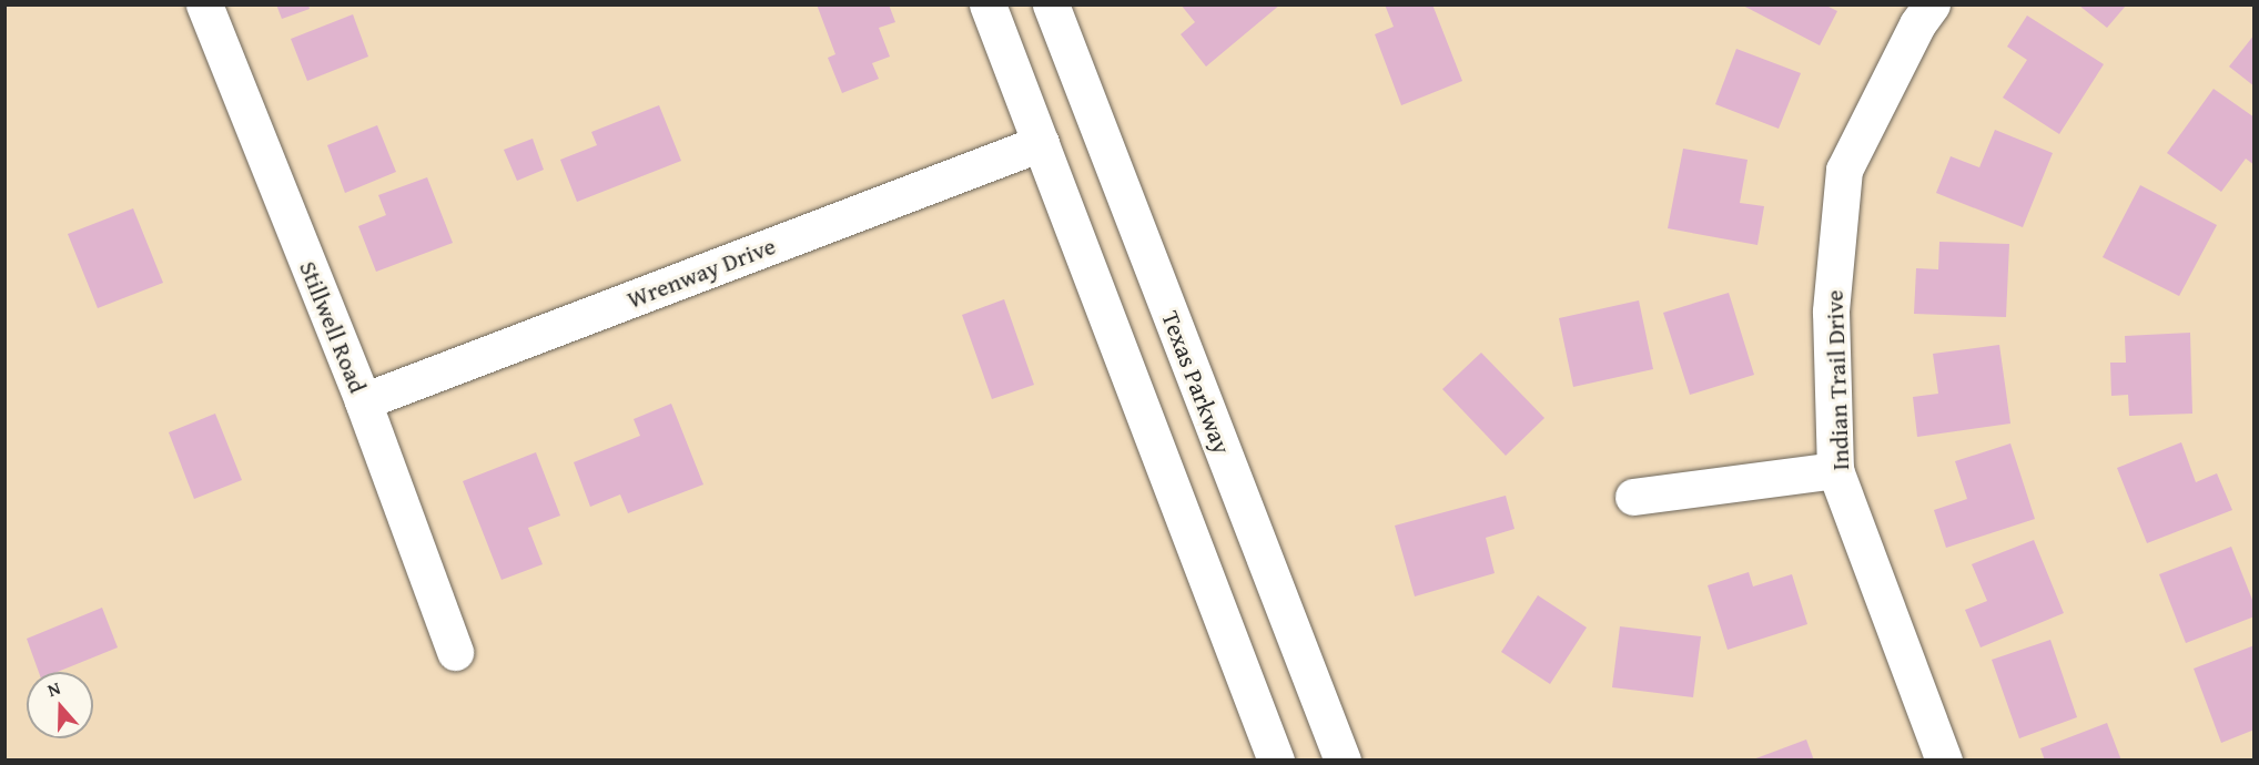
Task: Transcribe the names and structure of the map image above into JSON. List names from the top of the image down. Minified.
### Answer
{"streets":{"street":["Wrenway Drive","Stillwell Road","Indian Trail Drive","Texas Parkway"]},"crossings":[["Wrenway Drive","Stillwell Road"]],"north":"top"}
